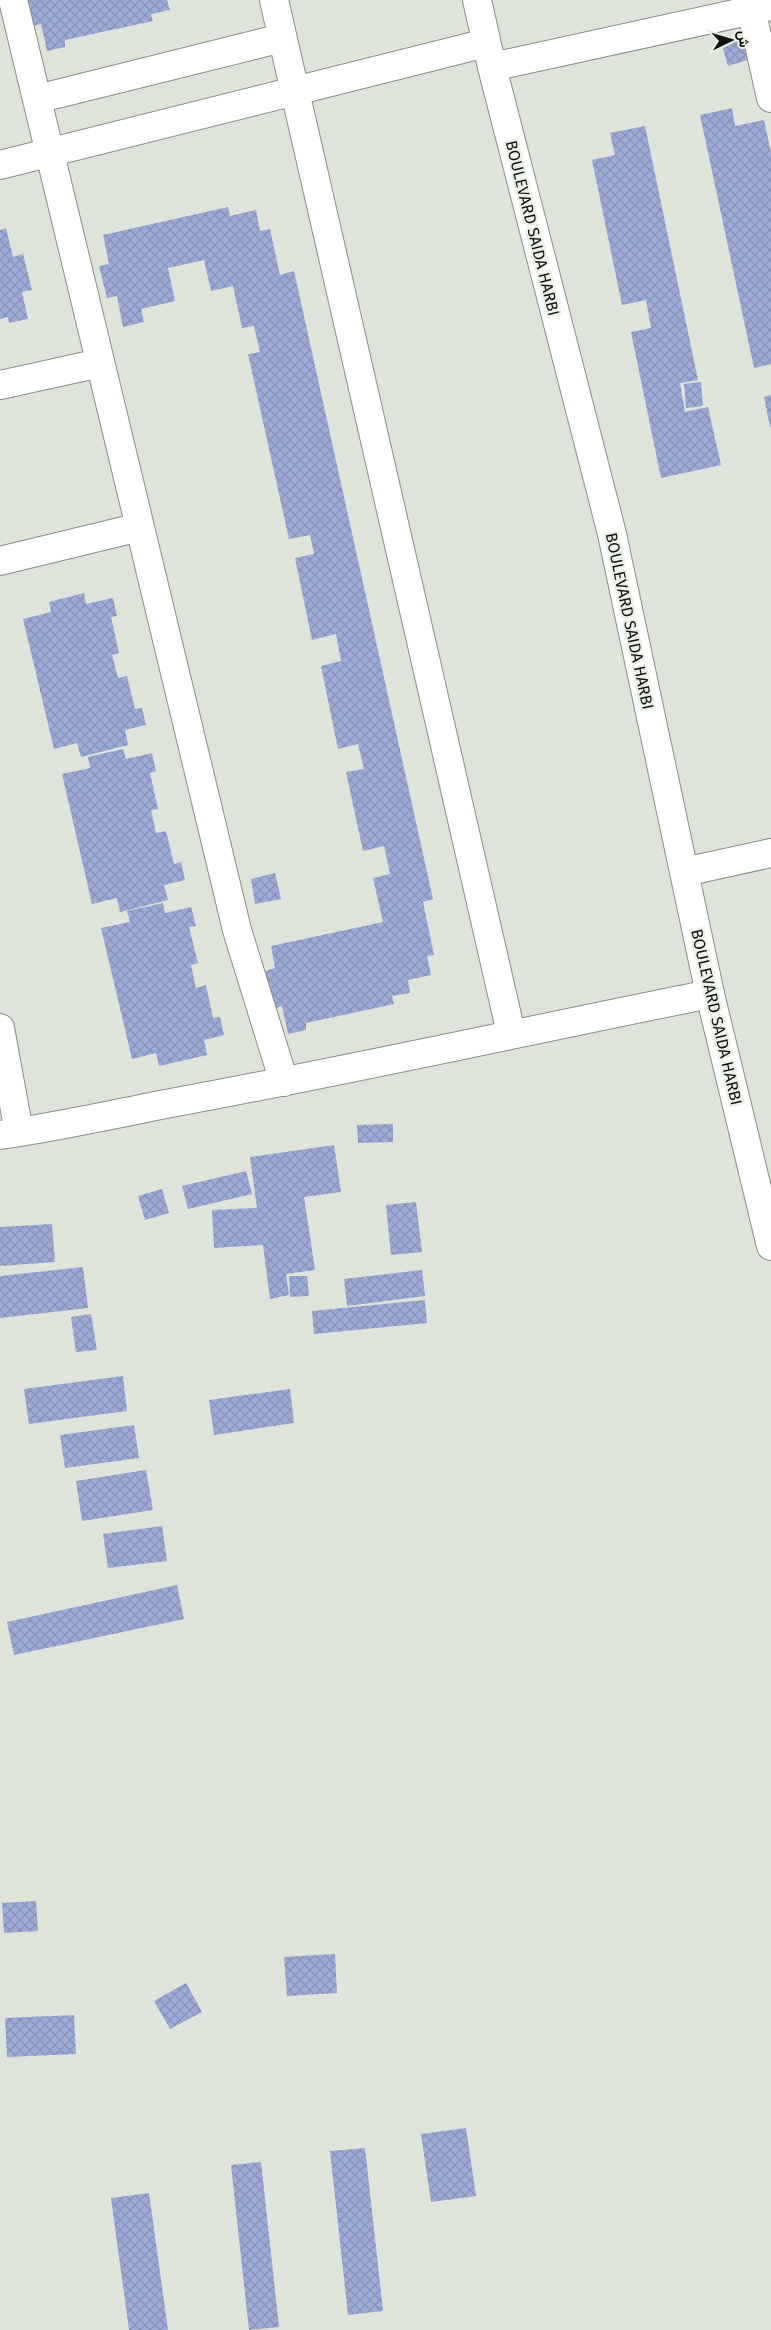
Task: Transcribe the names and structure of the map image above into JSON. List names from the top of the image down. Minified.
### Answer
{"streets":{"street":["BOULEVARD SAIDA HARBI"]},"north":"right"}
